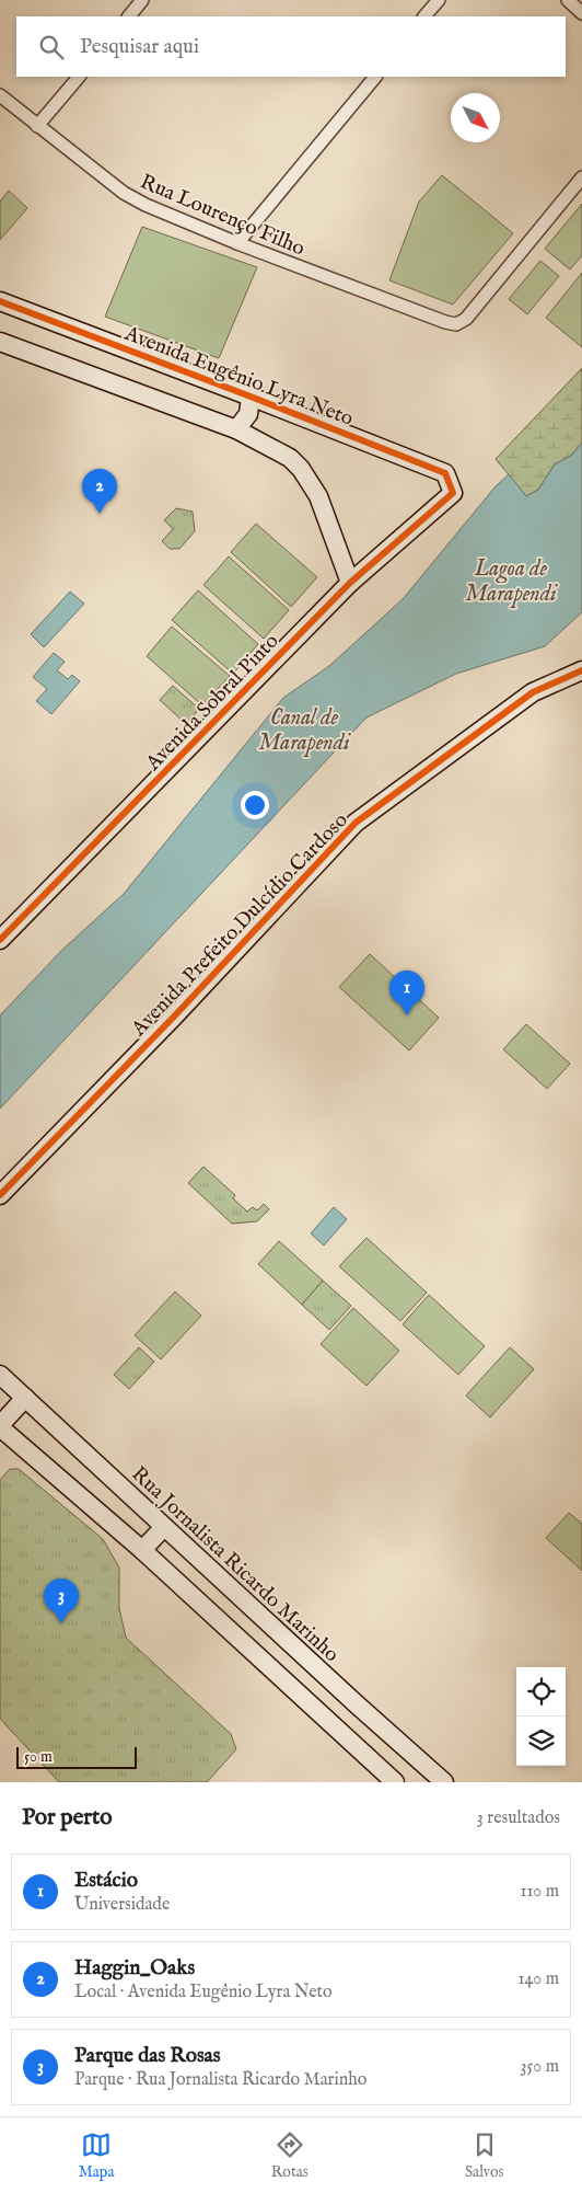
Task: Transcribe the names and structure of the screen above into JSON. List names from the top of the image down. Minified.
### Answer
{"streets":{"street":["Rua Lourenço Filho","Avenida Eugênio Lyra Neto","Avenida Sobral Pinto","Avenida Prefeito Dulcídio Cardoso","Rua Jornalista Ricardo Marinho"]},"crossings":[["Avenida Eugênio Lyra Neto","Avenida Sobral Pinto"]],"water":["Lagoa de Marapendi","Canal de Marapendi"],"scale_bar":"50 m","north":"bottom right","page":{"search":"Pesquisar aqui","pins":["2","1","3"],"scale":"50 m","heading":["Por perto","3 resultados"],"list":[{"mark":"1","name":"Estácio","note":"Universidade","value":"110 m"},{"mark":"2","name":"Haggin_Oaks","note":"Local · Avenida Eugênio Lyra Neto","value":"140 m"},{"mark":"3","name":"Parque das Rosas","note":"Parque · Rua Jornalista Ricardo Marinho","value":"350 m"}],"nav":["Mapa","Rotas","Salvos"]}}
